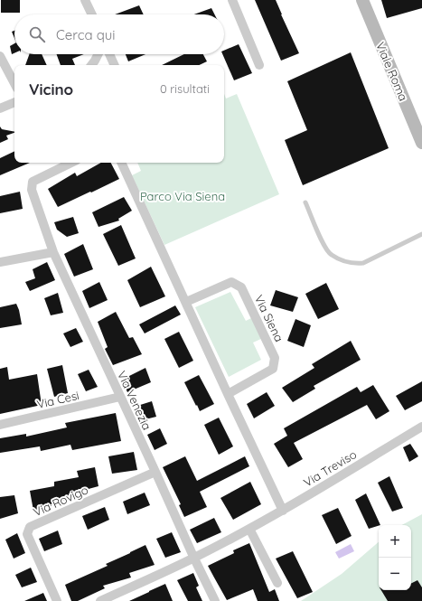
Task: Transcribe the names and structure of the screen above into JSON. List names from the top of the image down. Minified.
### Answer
{"streets":{"main road":["Viale Roma"],"street":["Via Siena","Via Cesi","Via Venezia","Via Treviso","Via Rovigo"]},"crossings":[["Via Cesi","Via Venezia"],["Via Venezia","Via Treviso"],["Via Venezia","Via Rovigo"]],"parks":["Parco Via Siena"],"page":{"search":"Cerca qui","heading":["Vicino","0 risultati"],"map_buttons":["+","−"]}}
